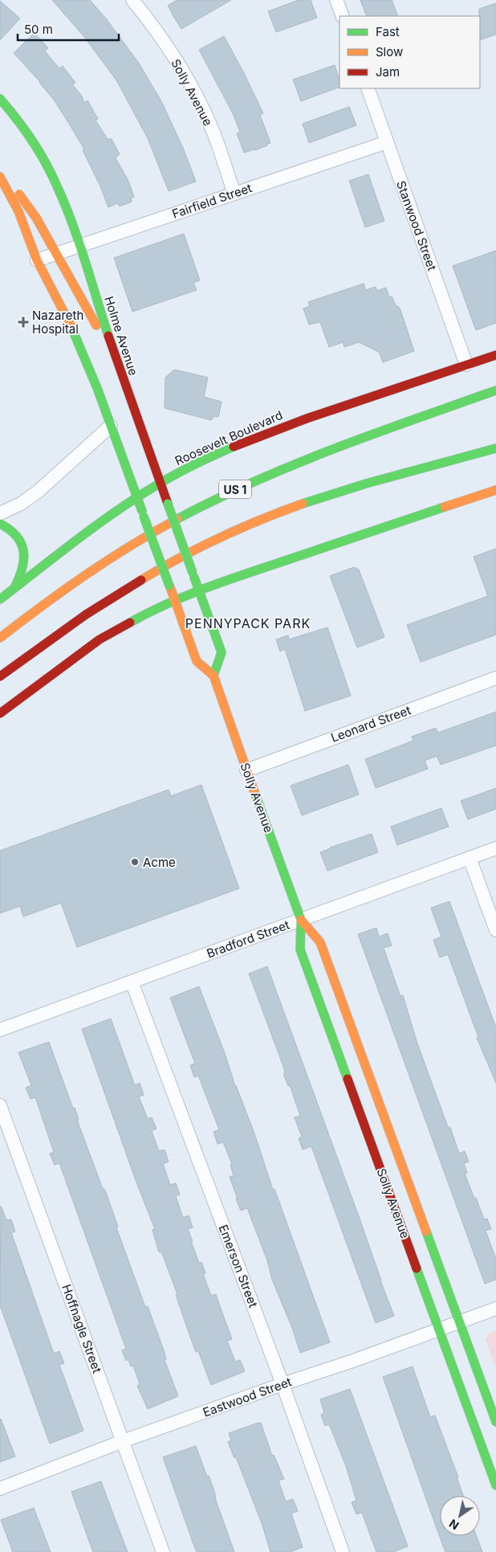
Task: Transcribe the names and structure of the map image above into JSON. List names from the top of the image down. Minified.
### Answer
{"streets":{"main road":["Solly Avenue","Holme Avenue","Roosevelt Boulevard","US 1"],"street":["Fairfield Street","Stanwood Street","Leonard Street","Bradford Street","Emerson Street","Hoffnagle Street","Eastwood Street"]},"crossings":[["Solly Avenue","Fairfield Street"],["Solly Avenue","Leonard Street"],["Solly Avenue","Bradford Street"],["Solly Avenue","Eastwood Street"],["Fairfield Street","Stanwood Street"],["Fairfield Street","Holme Avenue"],["Stanwood Street","Roosevelt Boulevard"],["Holme Avenue","Roosevelt Boulevard"],["Bradford Street","Emerson Street"],["Emerson Street","Eastwood Street"],["Hoffnagle Street","Eastwood Street"]],"districts":["PENNYPACK PARK"],"places":{"health":["Nazareth Hospital"],"other":["Acme"]},"legend":["Fast","Slow","Jam"],"scale_bar":"50 m","north":"bottom left"}
